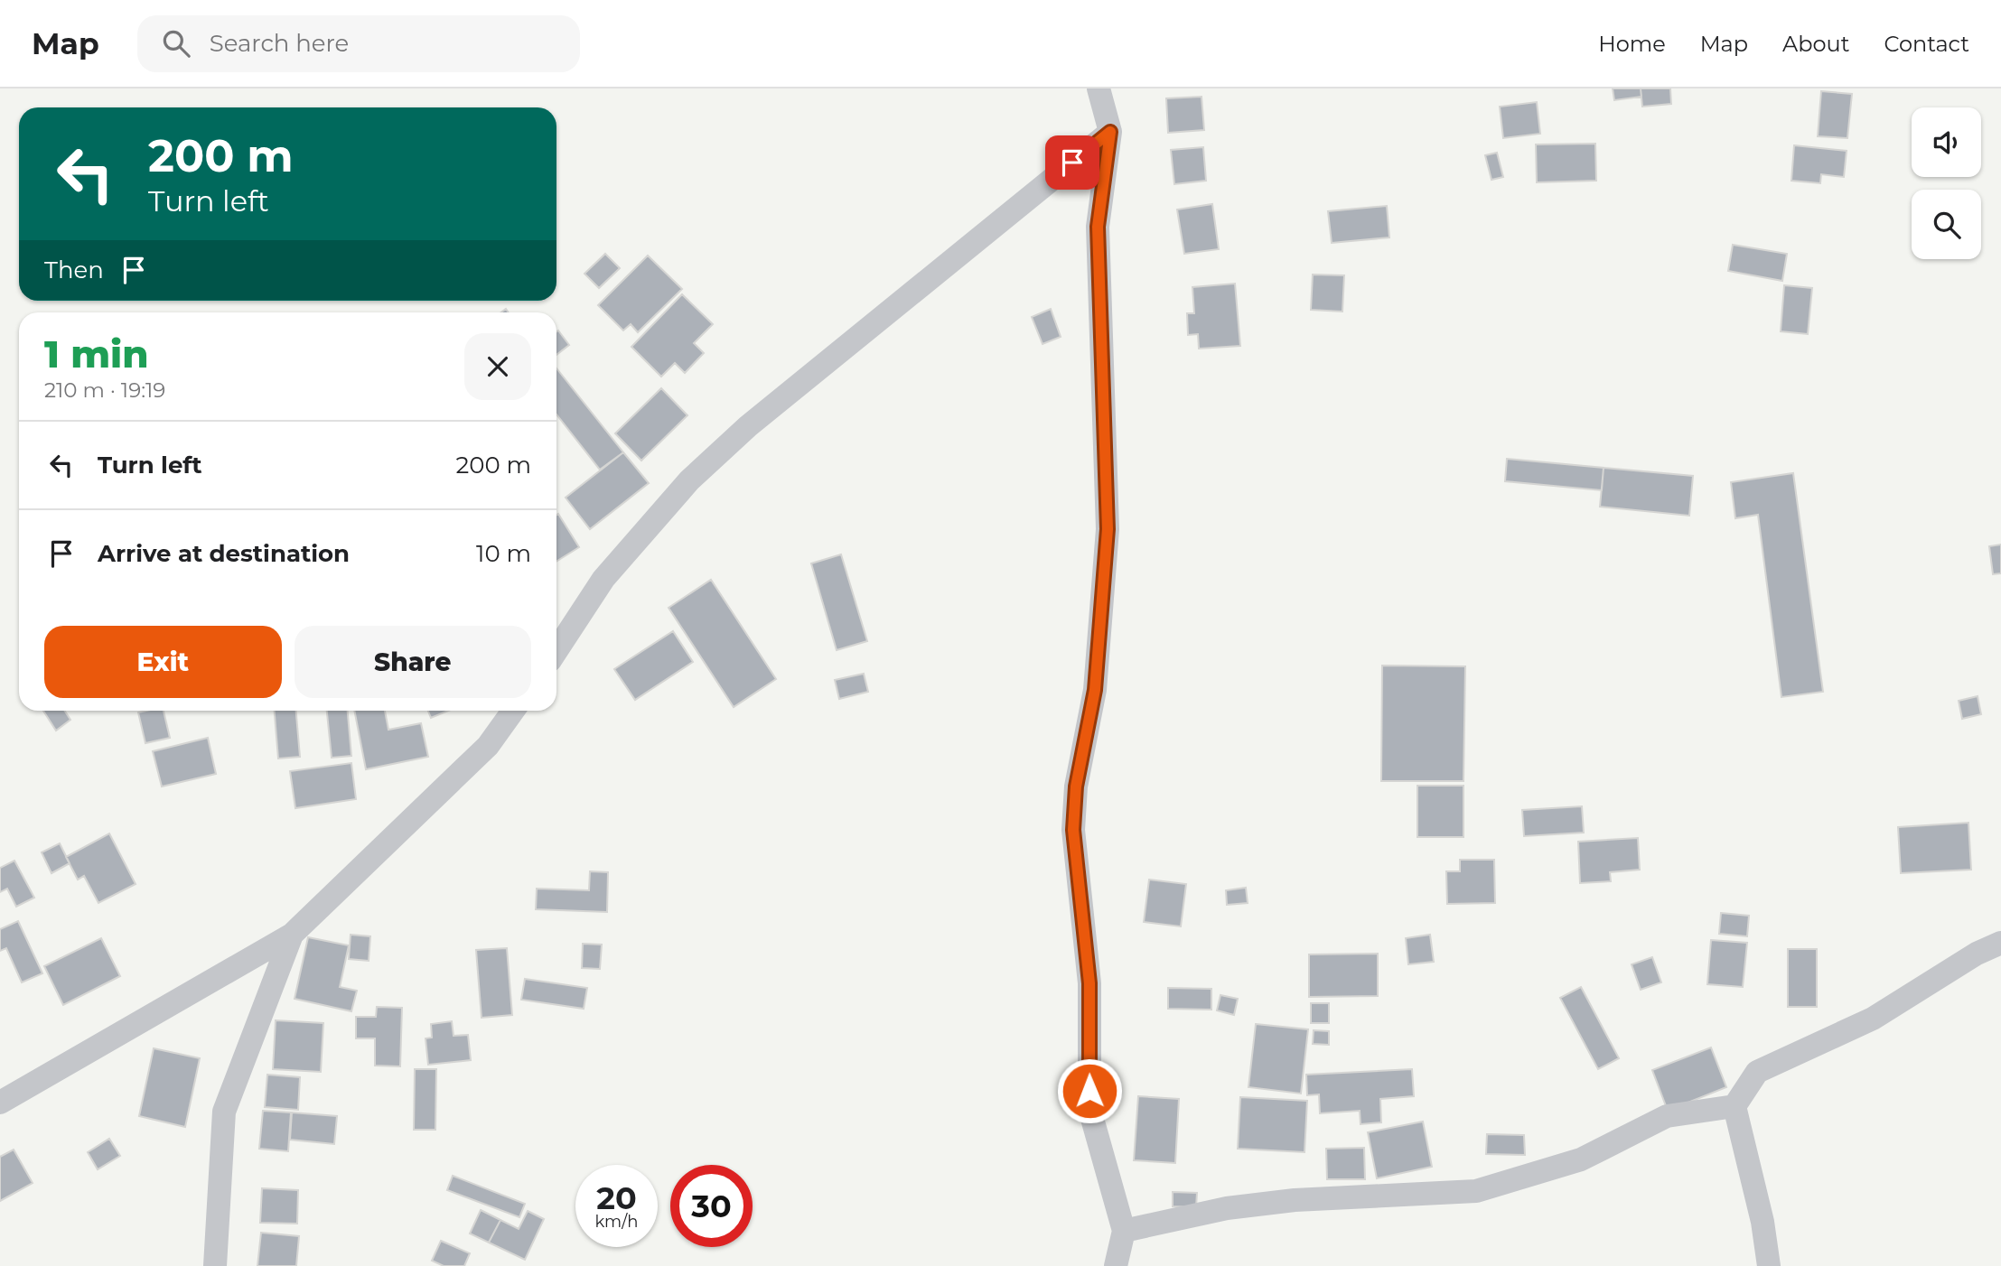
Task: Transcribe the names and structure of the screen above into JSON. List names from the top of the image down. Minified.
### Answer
{"page":{"header":"Map","search":"Search here","nav":["Home","Map","About","Contact"],"turn":["200 m","Turn left"],"then":"Then","heading":["1 min","210 m · 19:19"],"list":[{"name":"Turn left","value":"200 m"},{"name":"Arrive at destination","value":"10 m"}],"buttons":["Exit","Share"],"speed":"20 km/h","limit":"30"}}
